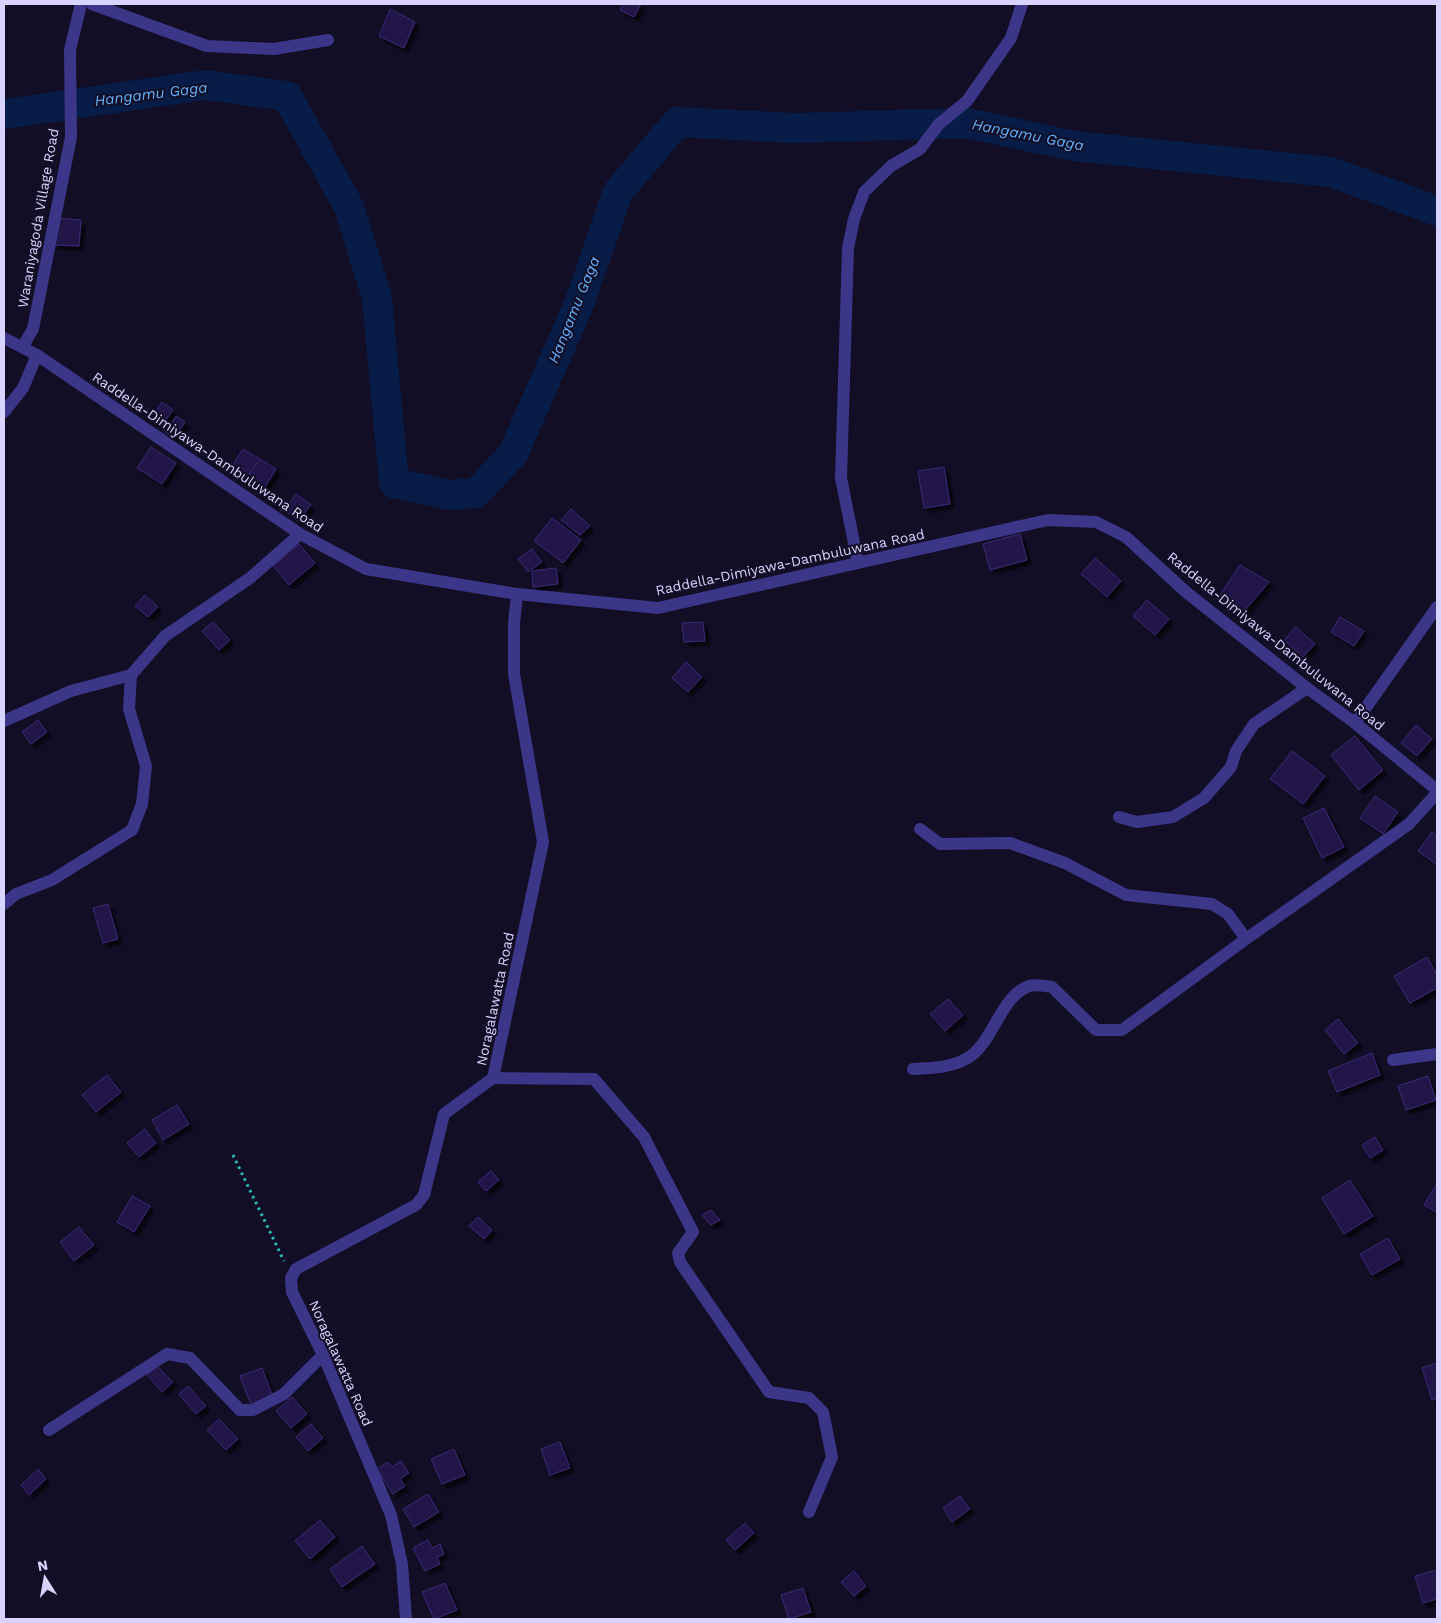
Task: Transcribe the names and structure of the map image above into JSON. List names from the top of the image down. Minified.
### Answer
{"streets":{"street":["Waraniyagoda Village Road","Raddella-Dimiyawa-Dambuluwana Road","Noragalawatta Road"]},"crossings":[["Waraniyagoda Village Road","Raddella-Dimiyawa-Dambuluwana Road"],["Raddella-Dimiyawa-Dambuluwana Road","Noragalawatta Road"]],"water":["Hangamu Gaga"],"north":"top"}
